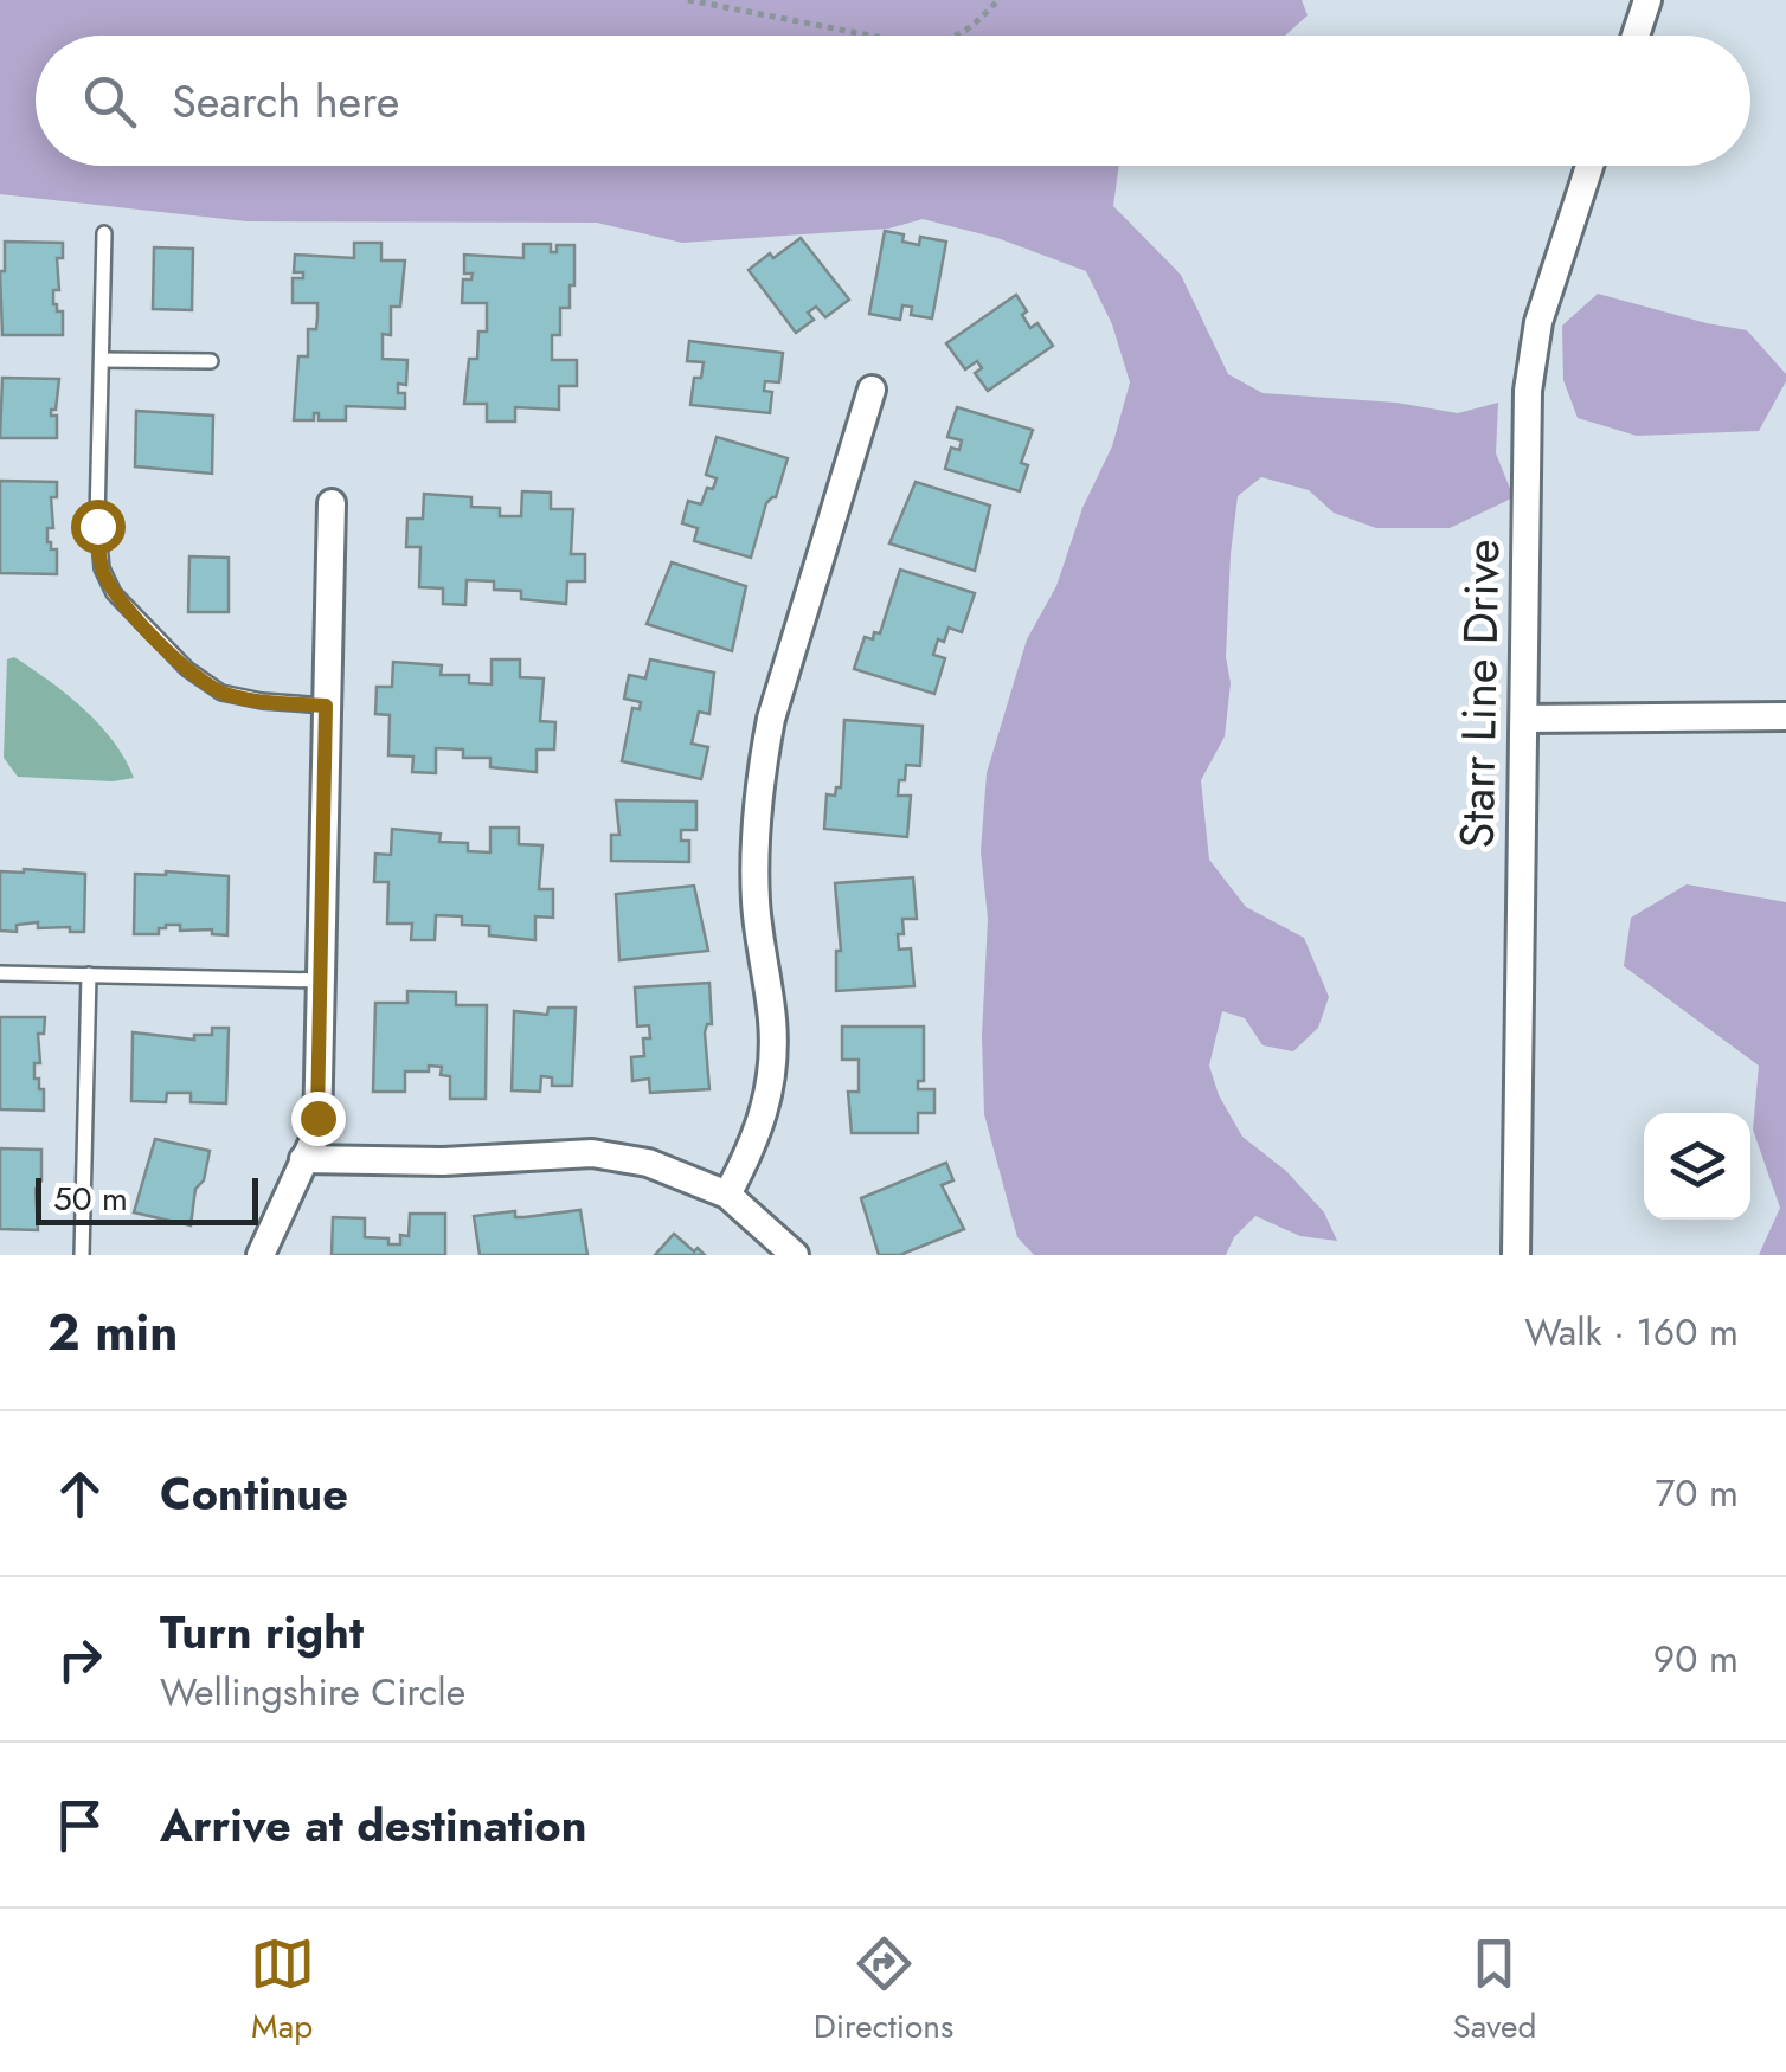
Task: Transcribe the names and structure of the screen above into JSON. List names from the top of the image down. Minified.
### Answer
{"streets":{"street":["Starr Line Drive"]},"scale_bar":"50 m","page":{"search":"Search here","scale":"50 m","heading":["2 min","Walk · 160 m"],"list":[["Continue","70 m"],["Turn right","Wellingshire Circle","90 m"],"Arrive at destination"],"nav":["Map","Directions","Saved"]}}
